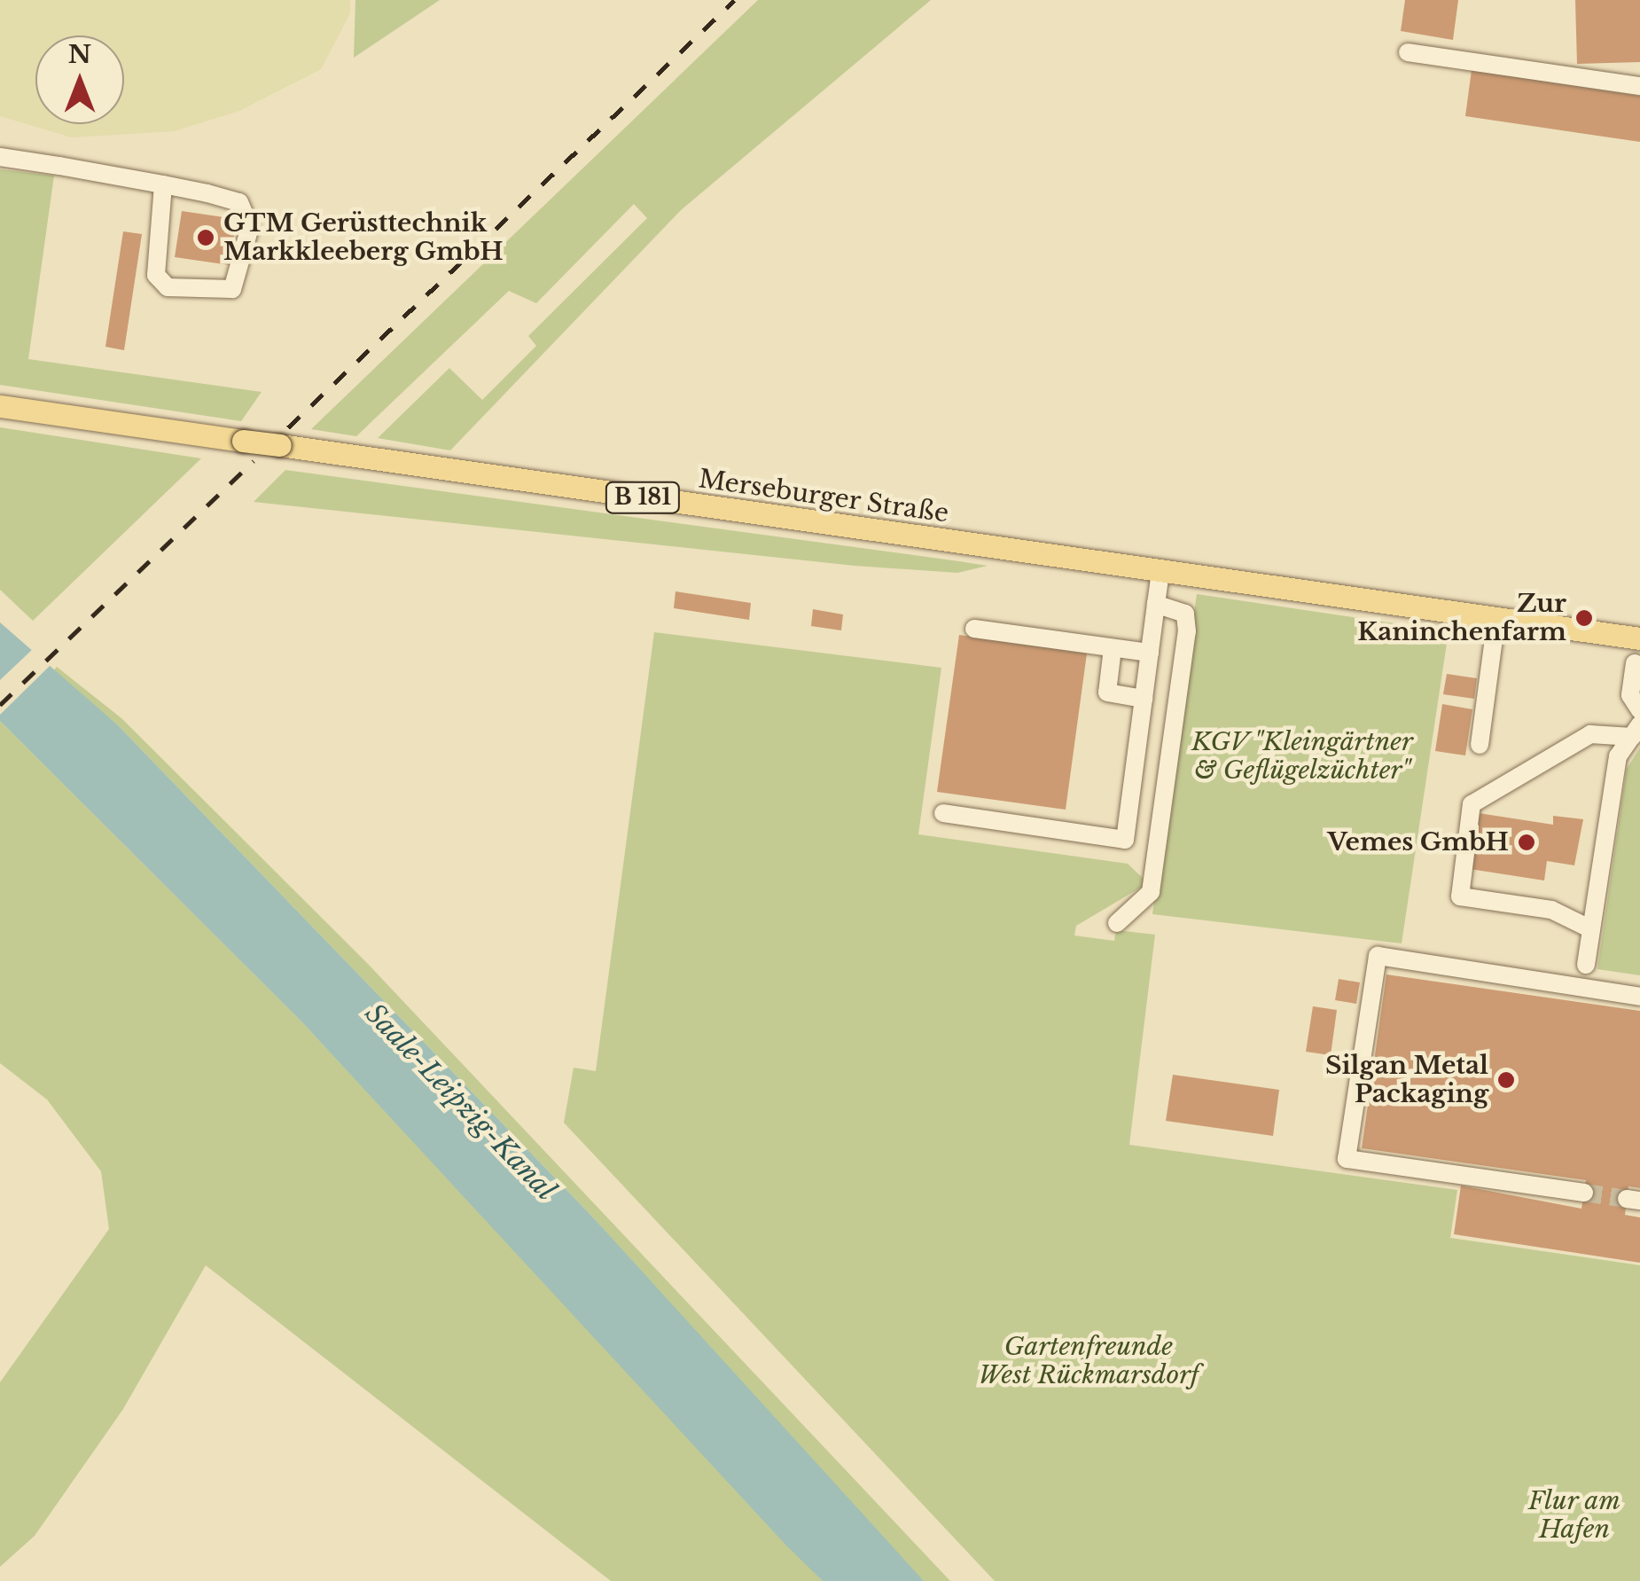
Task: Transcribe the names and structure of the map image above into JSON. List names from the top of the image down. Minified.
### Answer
{"streets":{"main road":["Merseburger Straße","B 181"]},"water":["Saale-Leipzig-Kanal"],"parks":["KGV \"Kleingärtner & Geflügelzüchter\"","Gartenfreunde West Rückmarsdorf","Flur am Hafen"],"places":["GTM Gerüsttechnik Markkleeberg GmbH","Zur Kaninchenfarm","Vemes GmbH","Silgan Metal Packaging"],"north":"top"}
